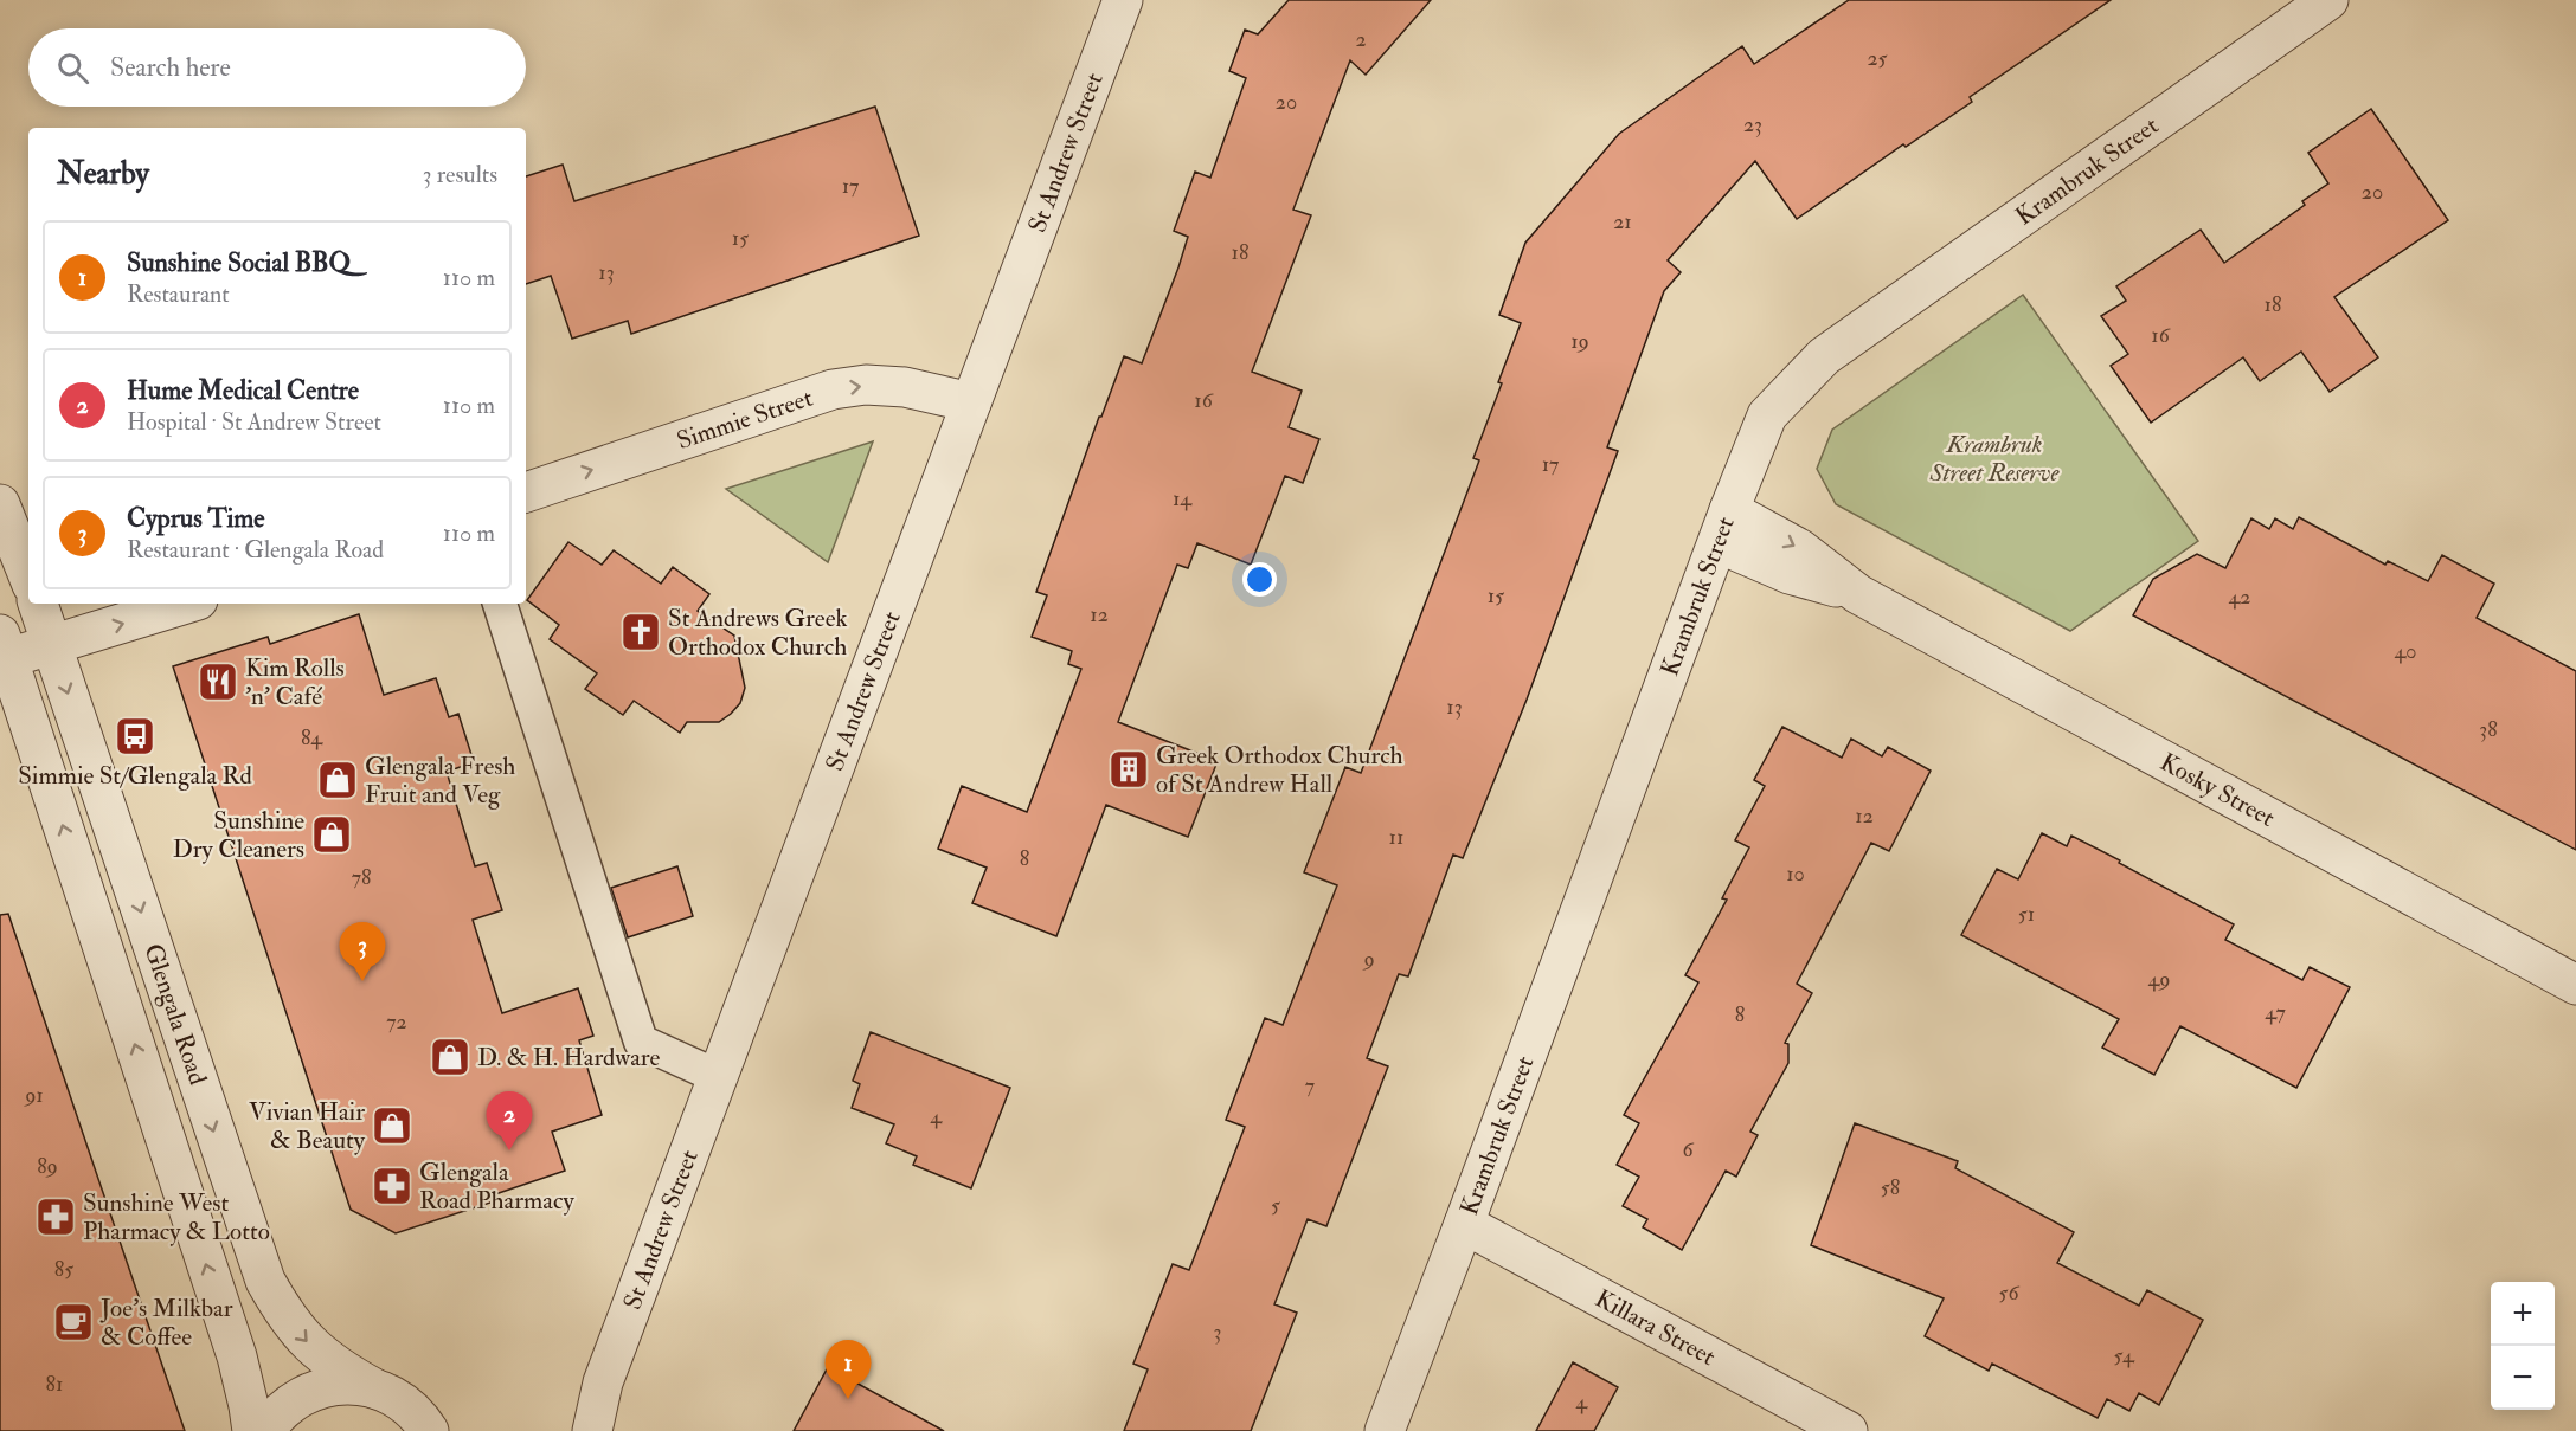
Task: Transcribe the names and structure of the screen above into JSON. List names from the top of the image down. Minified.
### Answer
{"streets":{"street":["St Andrew Street","Krambruk Street","Simmie Street","Kosky Street","Glengala Road","Killara Street"]},"crossings":[["St Andrew Street","Simmie Street"],["Krambruk Street","Kosky Street"],["Krambruk Street","Killara Street"]],"one_way":["Simmie Street"],"parks":["Krambruk Street Reserve"],"places":{"church":["St Andrews Greek Orthodox Church"],"restaurant":["Kim Rolls 'n' Café"],"bus stop":["Simmie St/Glengala Rd"],"building":["Greek Orthodox Church of St Andrew Hall"],"shop":["Glengala Fresh Fruit and Veg","Sunshine Dry Cleaners","D. & H. Hardware","Vivian Hair & Beauty"],"pharmacy":["Glengala Road Pharmacy","Sunshine West Pharmacy & Lotto"],"cafe":["Joe's Milkbar & Coffee"]},"house_numbers":["2","25","20","23","17","20","21","15","18","13","18","16","19","16","17","14","15","42","12","40","13","38","84","12","11","8","10","78","51","9","49","47","8","72","7","91","4","6","89","58","5","85","56","3","54","81","4"],"page":{"search":"Search here","heading":["Nearby","3 results"],"list":[{"mark":"1","name":"Sunshine Social BBQ","note":"Restaurant","value":"110 m"},{"mark":"2","name":"Hume Medical Centre","note":"Hospital · St Andrew Street","value":"110 m"},{"mark":"3","name":"Cyprus Time","note":"Restaurant · Glengala Road","value":"110 m"}],"pins":["3","2","1"],"map_buttons":["+","−"]}}
